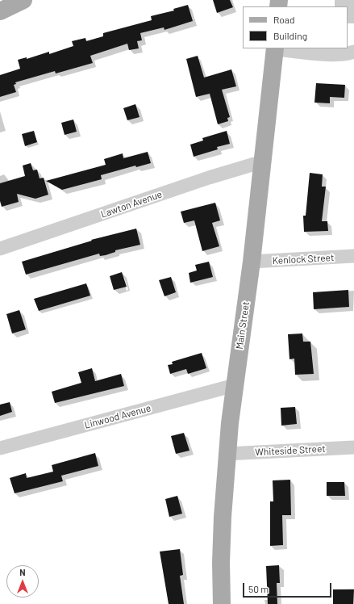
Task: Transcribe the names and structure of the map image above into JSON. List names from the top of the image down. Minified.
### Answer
{"streets":{"main road":["Main Street"],"street":["Lawton Avenue","Kenlock Street","Linwood Avenue","Whiteside Street"]},"crossings":[["Lawton Avenue","Main Street"],["Kenlock Street","Main Street"],["Main Street","Linwood Avenue"],["Main Street","Whiteside Street"]],"legend":["Road","Building"],"scale_bar":"50 m","north":"top"}
